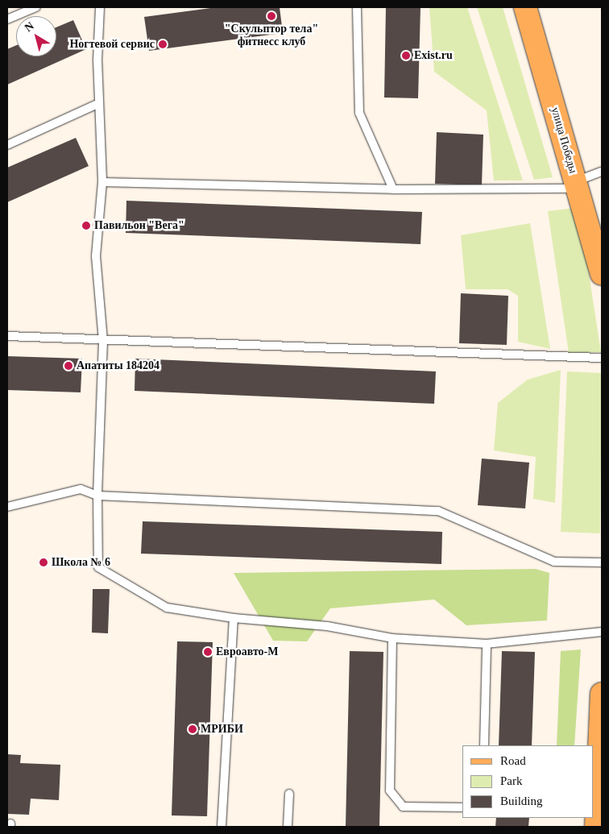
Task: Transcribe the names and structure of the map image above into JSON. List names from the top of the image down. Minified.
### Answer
{"streets":{"main road":["улица Победы"]},"places":["\"Скульптор тела\" фитнесс клуб","Ногтевой сервис","Exist.ru","Павильон \"Вега\"","Апатиты 184204","Школа № 6","Евроавто-М","МРИБИ"],"legend":["Road","Park","Building"],"north":"top left"}
